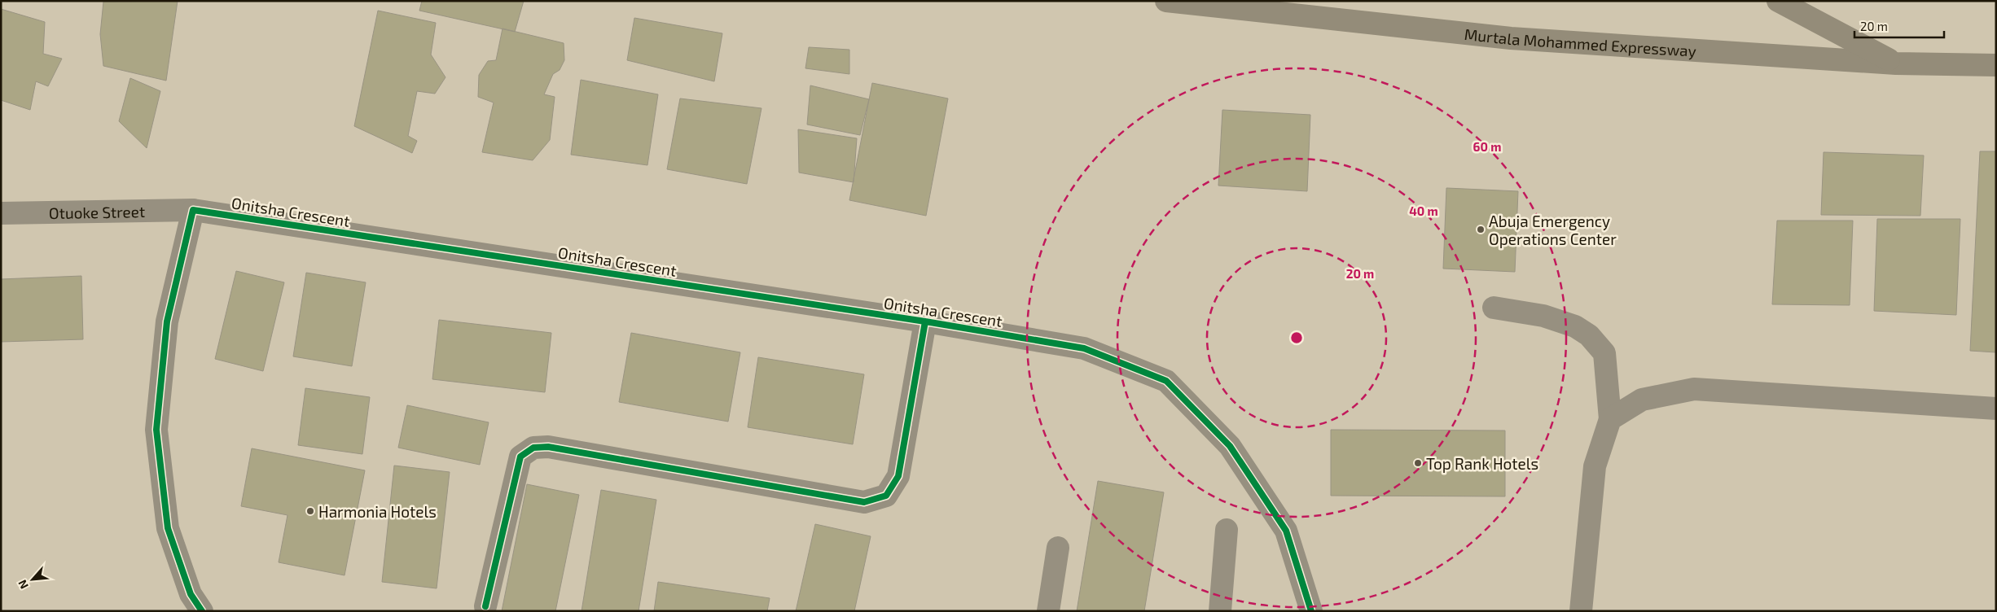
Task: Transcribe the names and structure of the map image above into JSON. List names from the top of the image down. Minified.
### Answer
{"streets":{"highway":["Murtala Mohammed Expressway"],"street":["Otuoke Street","Onitsha Crescent"]},"crossings":[["Otuoke Street","Onitsha Crescent"]],"places":["Abuja Emergency Operations Center","Top Rank Hotels","Harmonia Hotels"],"scale_bar":"20 m","north":"bottom left","rings":["60 m","40 m","20 m"]}
